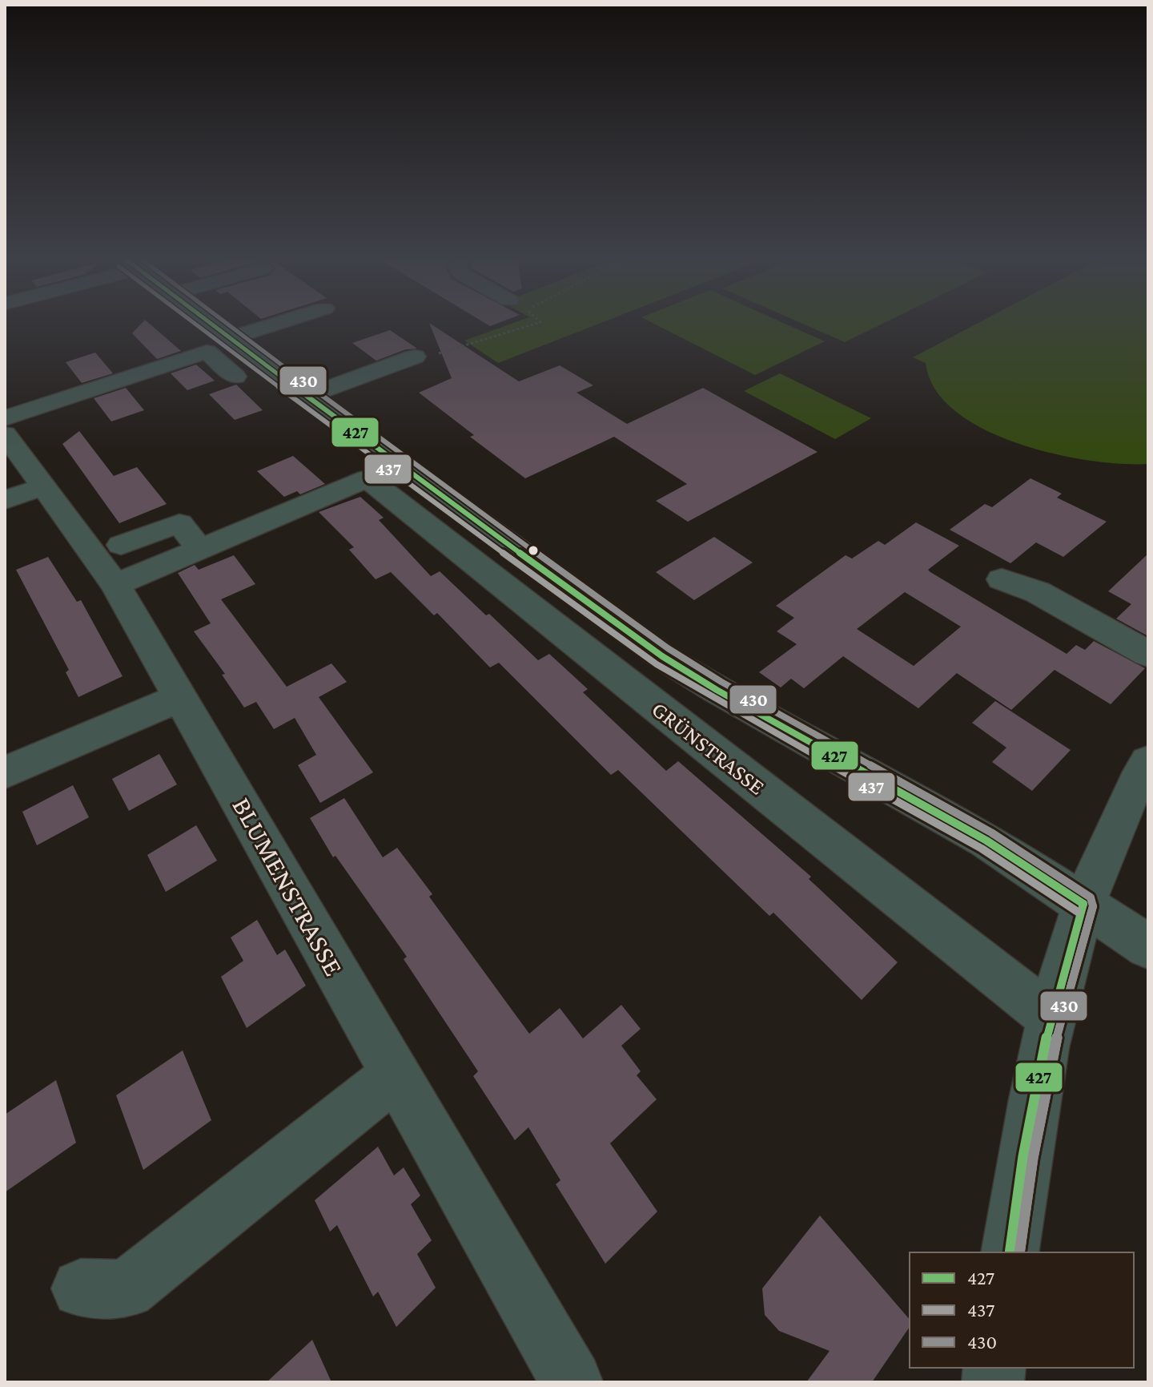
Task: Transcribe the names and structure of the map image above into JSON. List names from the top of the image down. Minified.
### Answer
{"streets":{"street":["GRÜNSTRASSE","BLUMENSTRASSE"]},"lines":["transit line 427","transit line 437","transit line 430"],"legend":["427","437","430"]}
